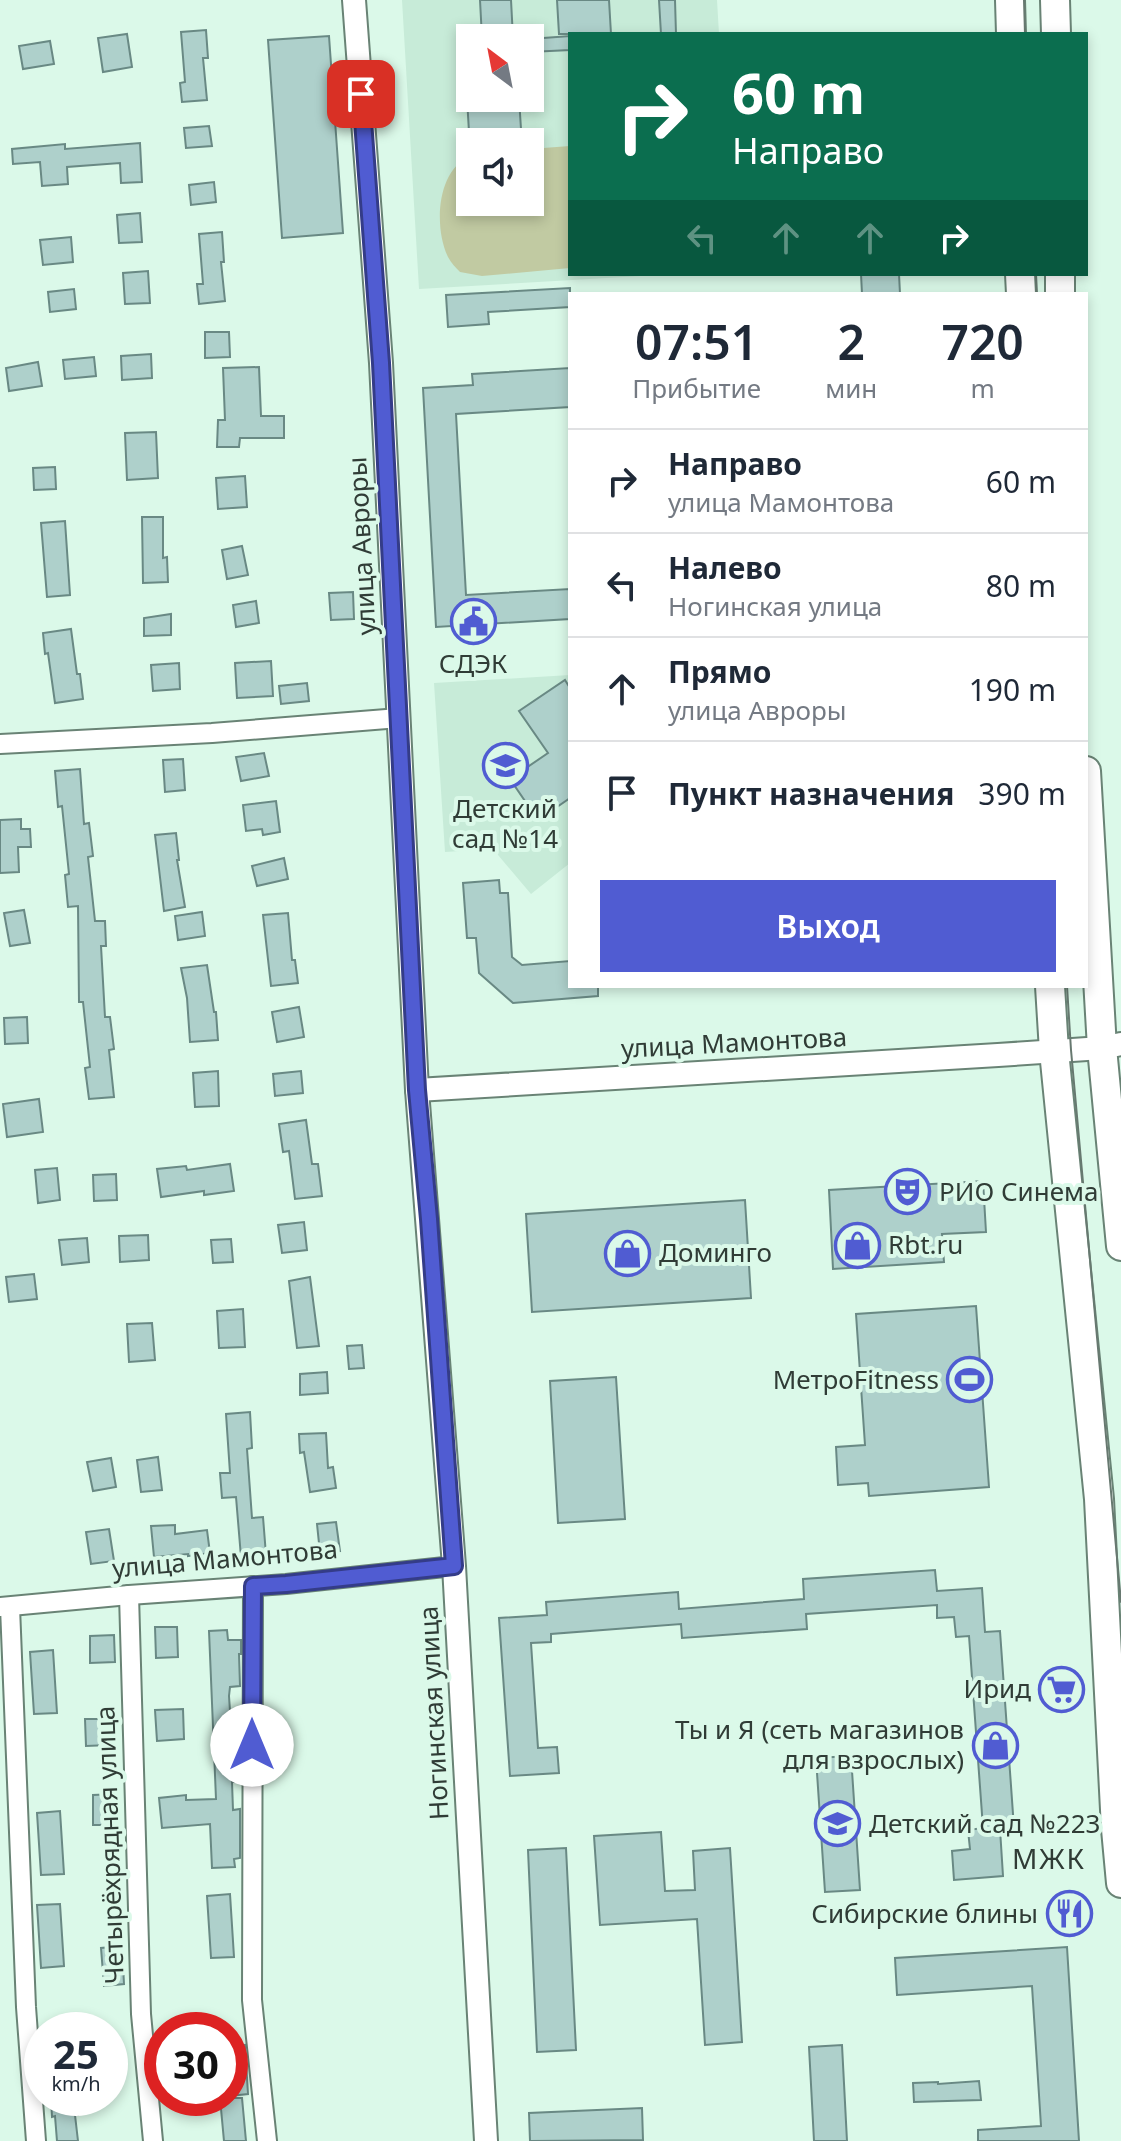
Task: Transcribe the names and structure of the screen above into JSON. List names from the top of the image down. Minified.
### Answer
{"streets":{"street":["улица Авроры","улица Мамонтова","Ногинская улица","Четырёхрядная улица"]},"crossings":[["улица Авроры","улица Мамонтова"],["улица Авроры","Ногинская улица"],["улица Мамонтова","Ногинская улица"],["улица Мамонтова","Четырёхрядная улица"]],"districts":["МЖК"],"places":{"public building":["СДЭК"],"school or university":["Детский сад №14","Детский сад №223"],"theatre":["РИО Синема"],"shop":["Rbt.ru","Доминго","Ты и Я (сеть магазинов для взрослых)"],"sports":["МетроFitness"],"supermarket":["Ирид"],"restaurant":["Сибирские блины"]},"north":"top left","page":{"turn":["60 m","Направо"],"eta":["07:51","Прибытие","2","мин","720","m"],"list":[{"name":"Направо","note":"улица Мамонтова","value":"60 m"},{"name":"Налево","note":"Ногинская улица","value":"80 m"},{"name":"Прямо","note":"улица Авроры","value":"190 m"},{"name":"Пункт назначения","value":"390 m"}],"buttons":"Выход","speed":"25 km/h","limit":"30"}}
